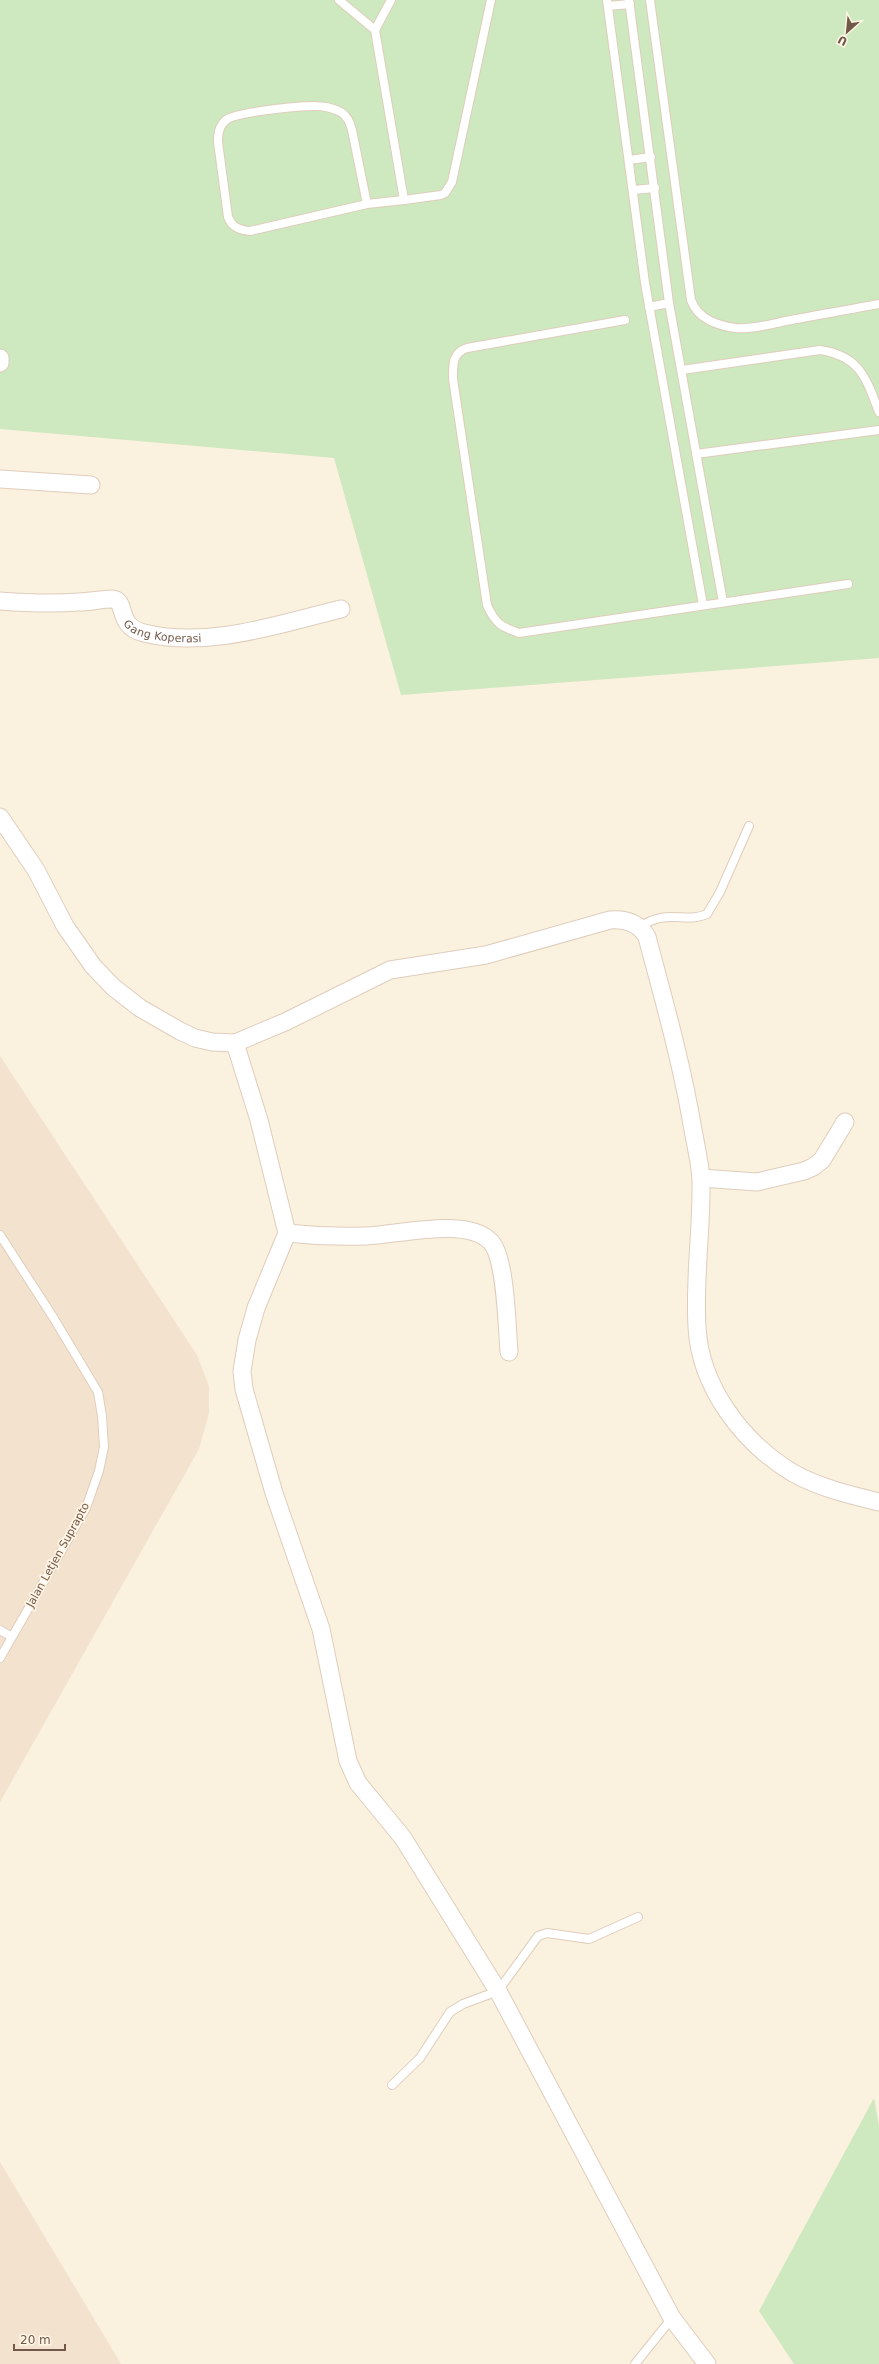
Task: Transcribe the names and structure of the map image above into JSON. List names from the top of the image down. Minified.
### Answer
{"streets":{"street":["Gang Koperasi"],"lane":["Jalan Letjen Suprapto"]},"scale_bar":"20 m","north":"bottom left"}
